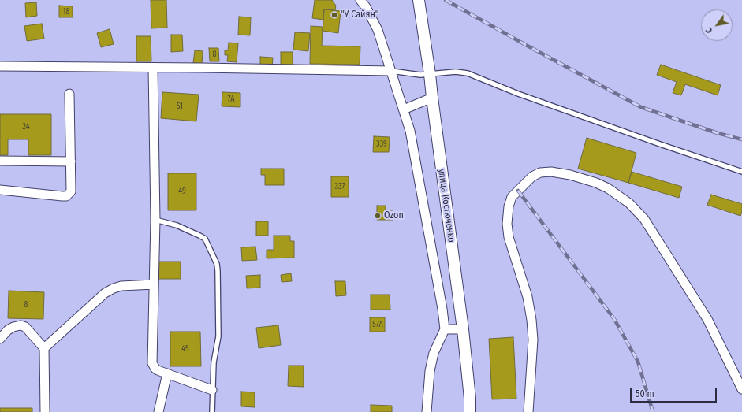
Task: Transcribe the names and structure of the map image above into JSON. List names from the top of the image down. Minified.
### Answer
{"streets":{"street":["улица Костюченко"]},"places":["\"У Сайян\"","Ozon"],"house_numbers":["18","8","7А","51","24","339","337","49","8","57А","45"],"scale_bar":"50 m","north":"bottom left"}
